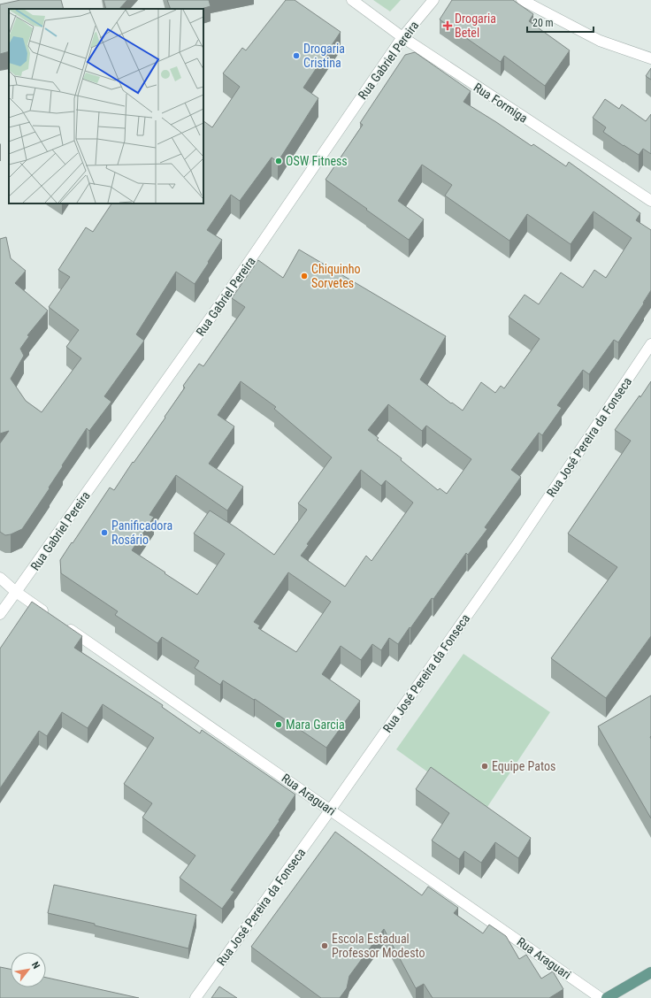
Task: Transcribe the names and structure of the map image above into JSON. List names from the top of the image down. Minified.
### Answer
{"streets":{"street":["Rua Gabriel Pereira","Rua Formiga","Rua José Pereira da Fonseca","Rua Araguari"]},"crossings":[["Rua Gabriel Pereira","Rua Formiga"],["Rua José Pereira da Fonseca","Rua Araguari"]],"places":{"health":["Drogaria Betel"],"other":["Drogaria Cristina","OSW Fitness","Chiquinho Sorvetes","Panificadora Rosário","Mara Garcia","Equipe Patos","Escola Estadual Professor Modesto"]},"scale_bar":"20 m","north":"top right"}
